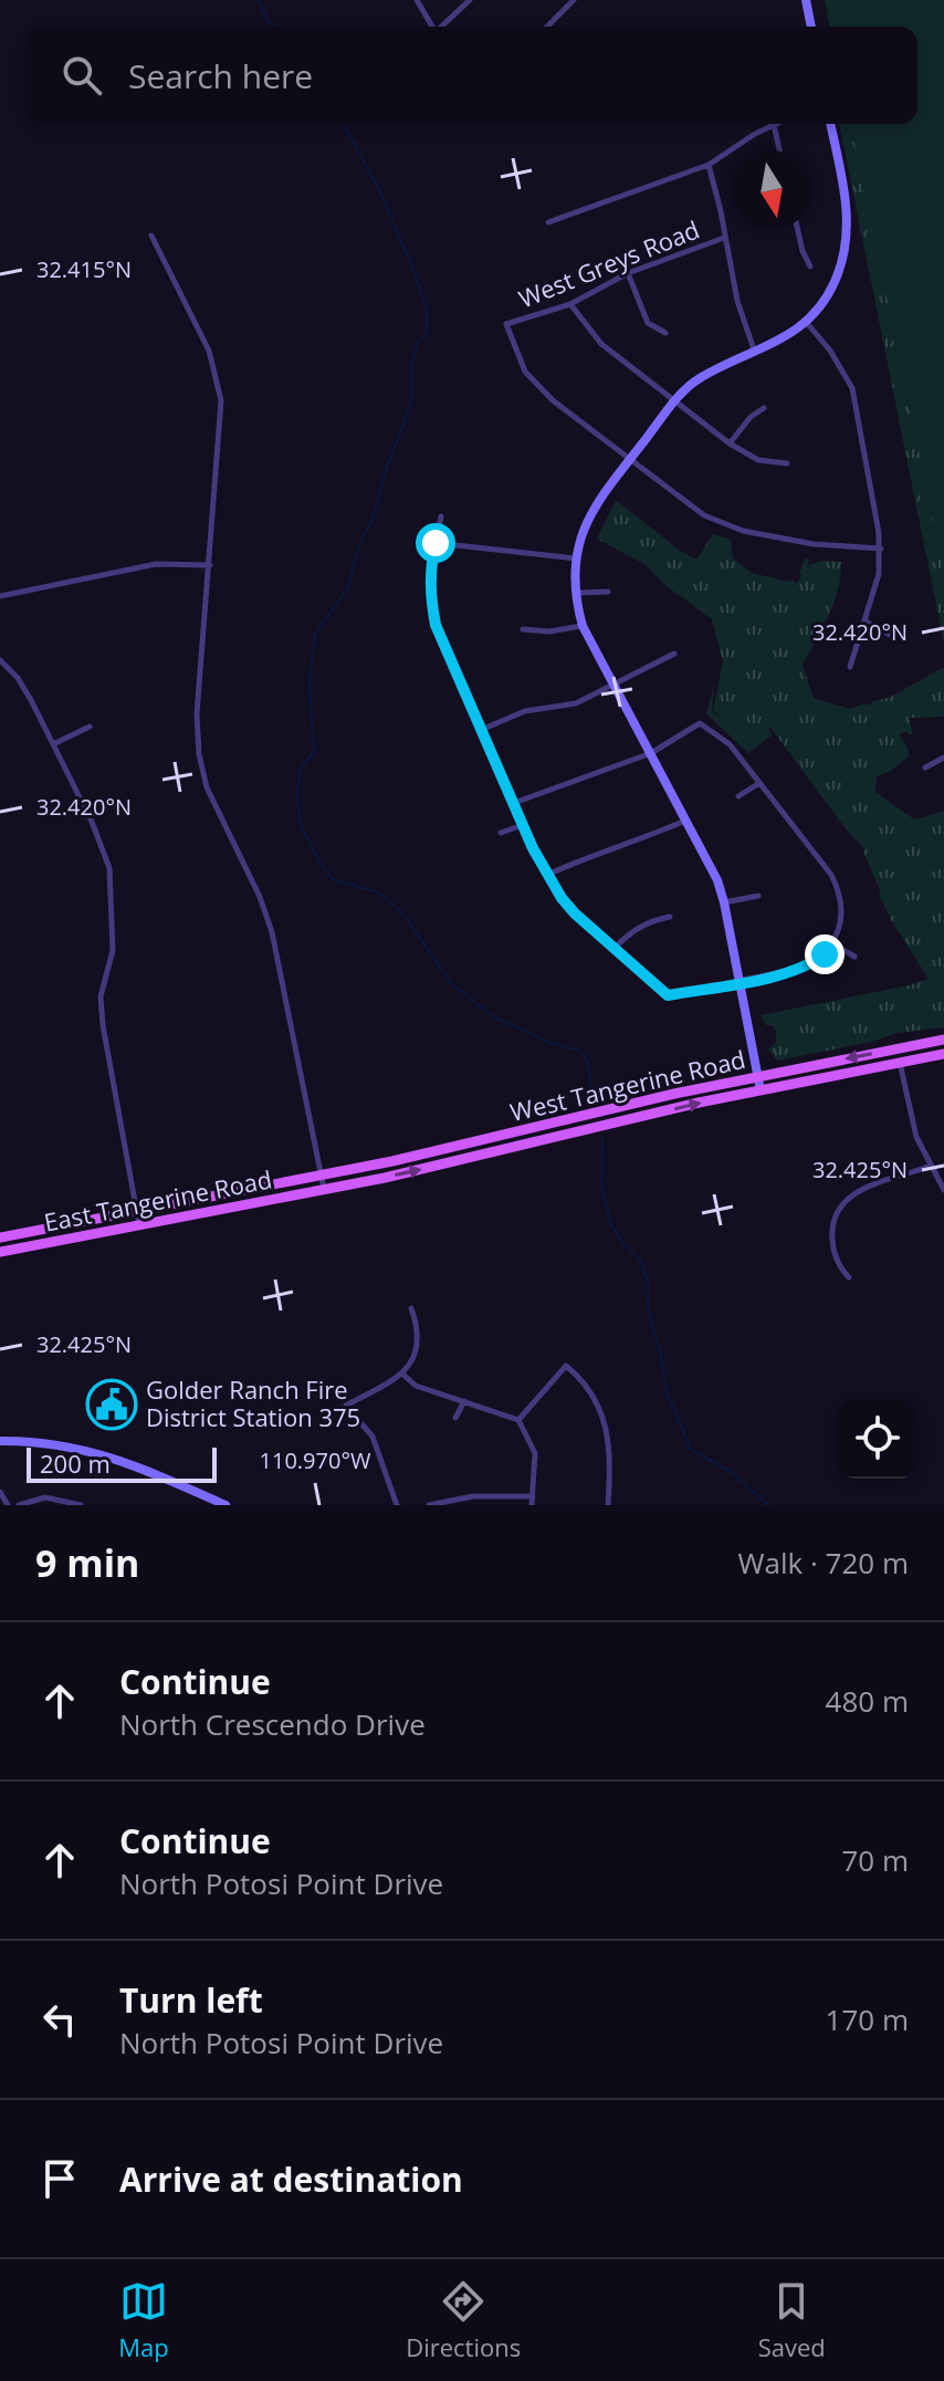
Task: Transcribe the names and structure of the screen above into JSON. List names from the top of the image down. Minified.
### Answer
{"streets":{"main road":["West Tangerine Road","East Tangerine Road"],"street":["West Greys Road"]},"crossings":[["West Tangerine Road","East Tangerine Road"]],"places":{"public building":["Golder Ranch Fire District Station 375"]},"scale_bar":"200 m","north":"bottom","page":{"search":"Search here","scale":"200 m","heading":["9 min","Walk · 720 m"],"list":[["Continue","North Crescendo Drive","480 m"],["Continue","North Potosi Point Drive","70 m"],["Turn left","North Potosi Point Drive","170 m"],"Arrive at destination"],"nav":["Map","Directions","Saved"]},"coordinates":["32.415°N","32.420°N","32.425°N","110.970°W"]}
